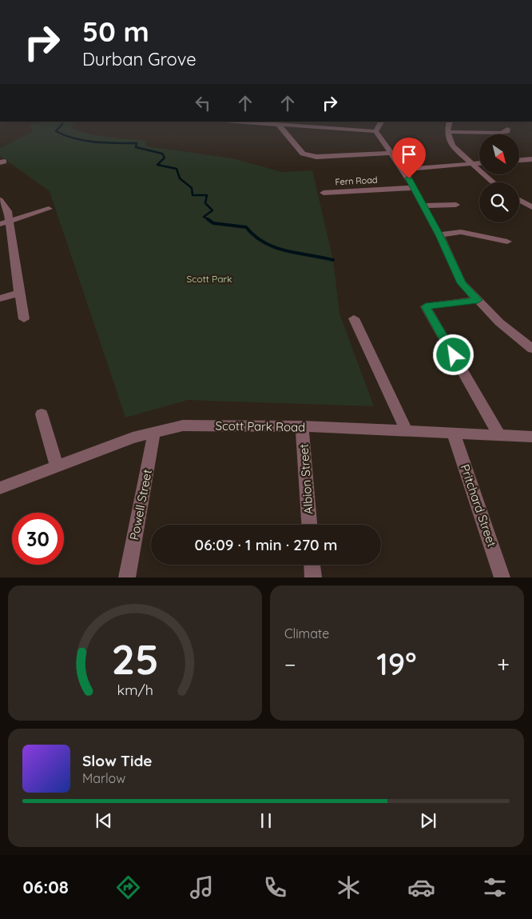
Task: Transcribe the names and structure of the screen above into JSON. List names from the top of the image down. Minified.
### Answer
{"streets":{"street":["Fern Road","Scott Park Road","Albion Street","Powell Street","Pritchard Street"]},"crossings":[["Scott Park Road","Albion Street"],["Scott Park Road","Powell Street"],["Scott Park Road","Pritchard Street"]],"parks":["Scott Park"],"north":"bottom right","page":{"turn":["50 m","Durban Grove"],"limit":"30","trip":"06:09 · 1 min · 270 m","tile":"Climate","heat":["−","19°","+"],"song":["Slow Tide","Marlow"],"tabs":"06:08","gauge":["25","km/h"]}}
